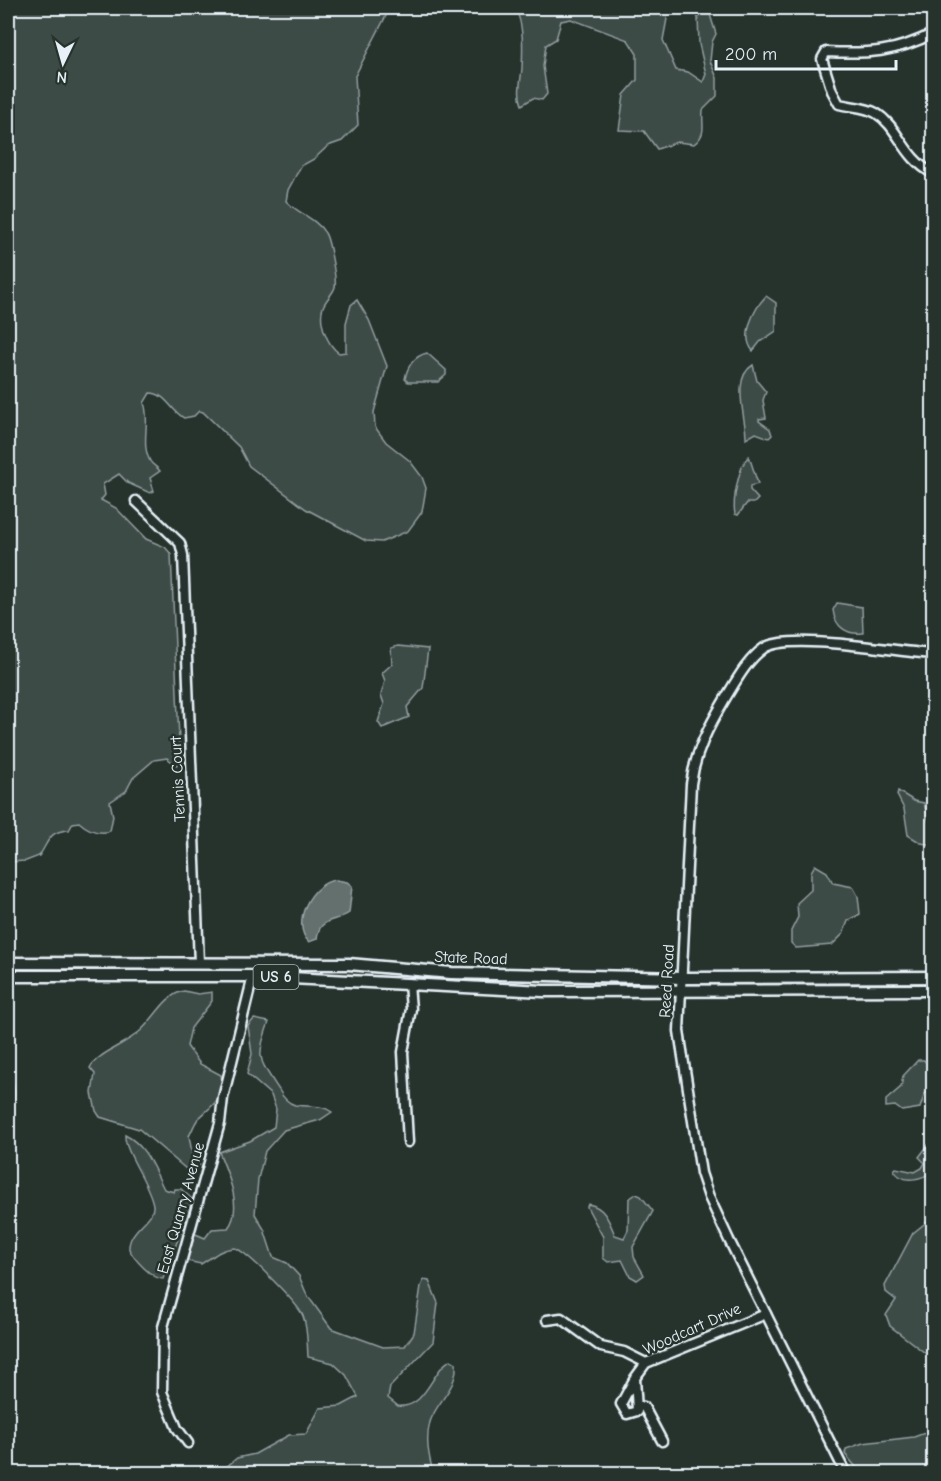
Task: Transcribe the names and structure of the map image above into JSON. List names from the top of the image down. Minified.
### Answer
{"streets":{"main road":["State Road","US 6"],"street":["Tennis Court","Reed Road","East Quarry Avenue","Woodcart Drive"]},"crossings":[["Tennis Court","State Road"],["State Road","Reed Road"],["State Road","East Quarry Avenue"],["Reed Road","Woodcart Drive"]],"scale_bar":"200 m","north":"bottom"}
